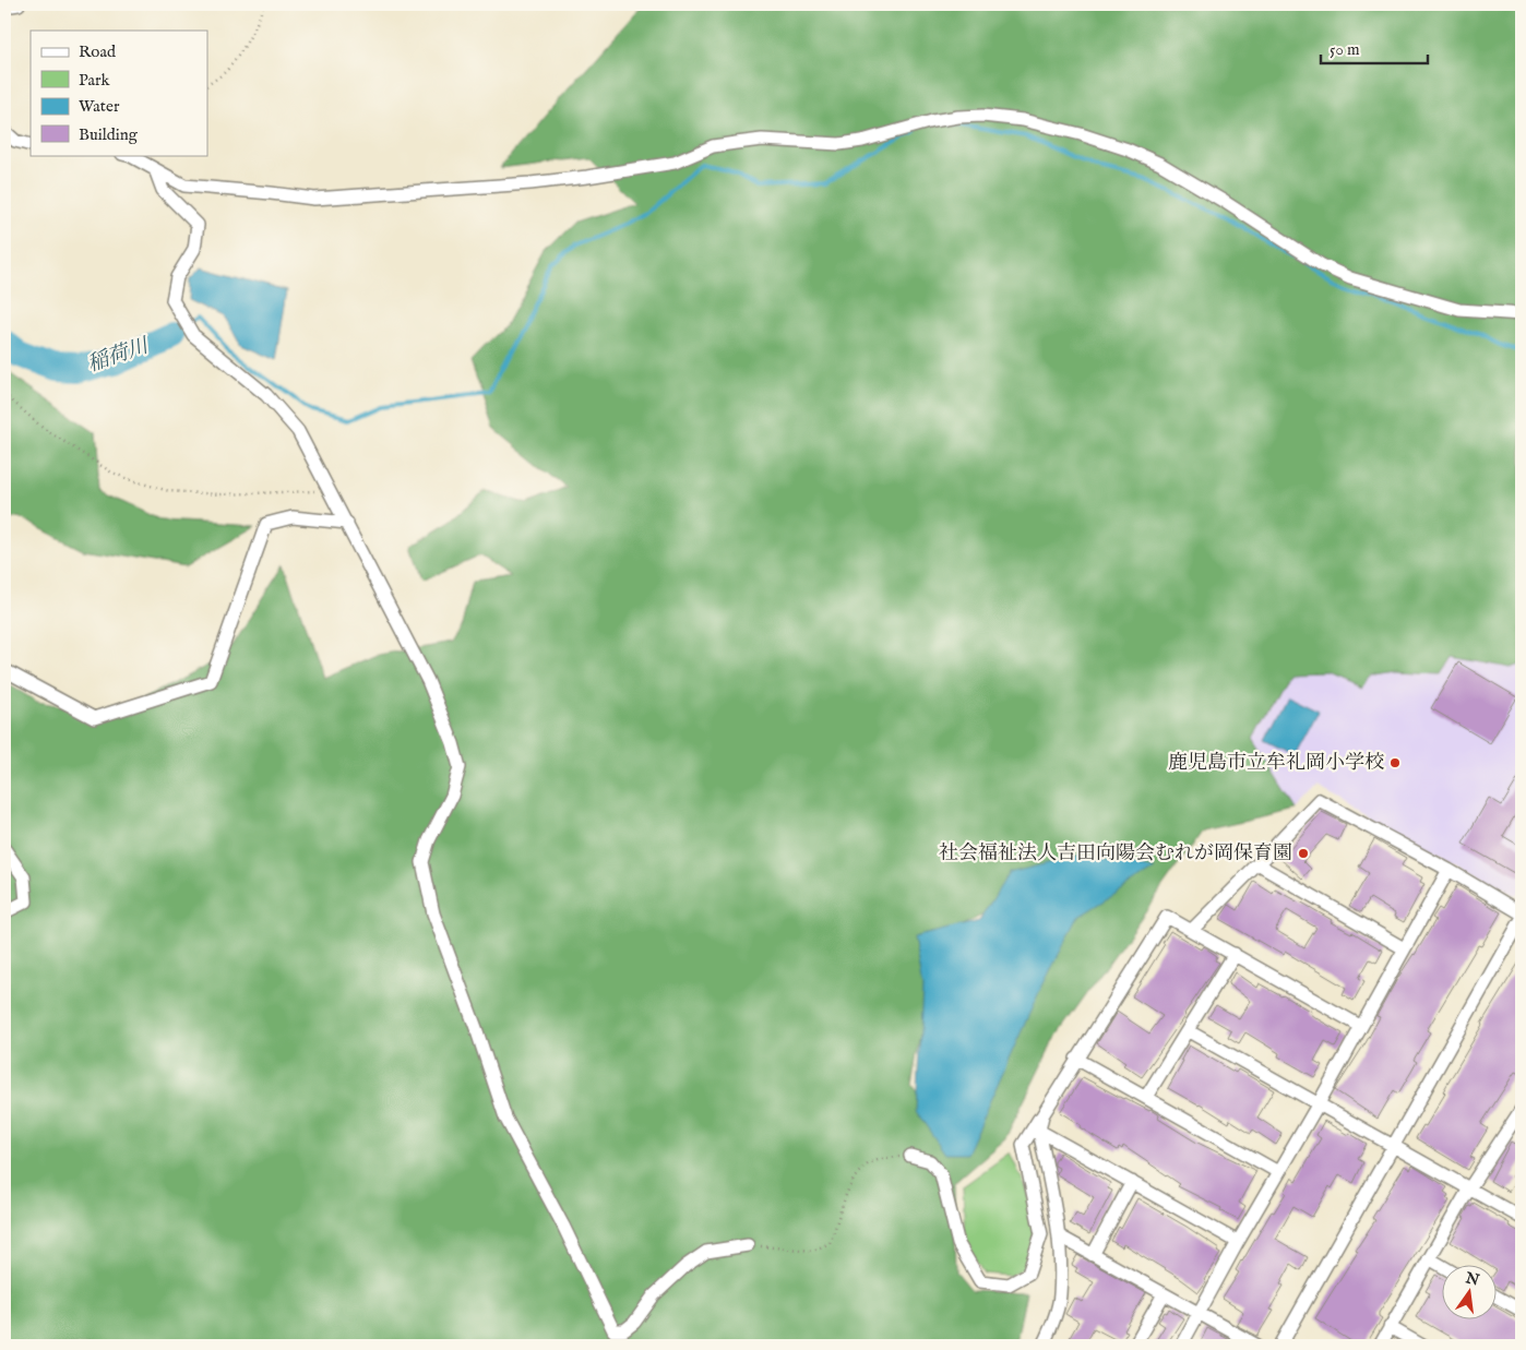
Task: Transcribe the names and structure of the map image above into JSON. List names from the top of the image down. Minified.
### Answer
{"water":["稲荷川"],"places":["鹿児島市立牟礼岡小学校","社会福祉法人吉田向陽会むれが岡保育園"],"legend":["Road","Park","Water","Building"],"scale_bar":"50 m","north":"top"}
